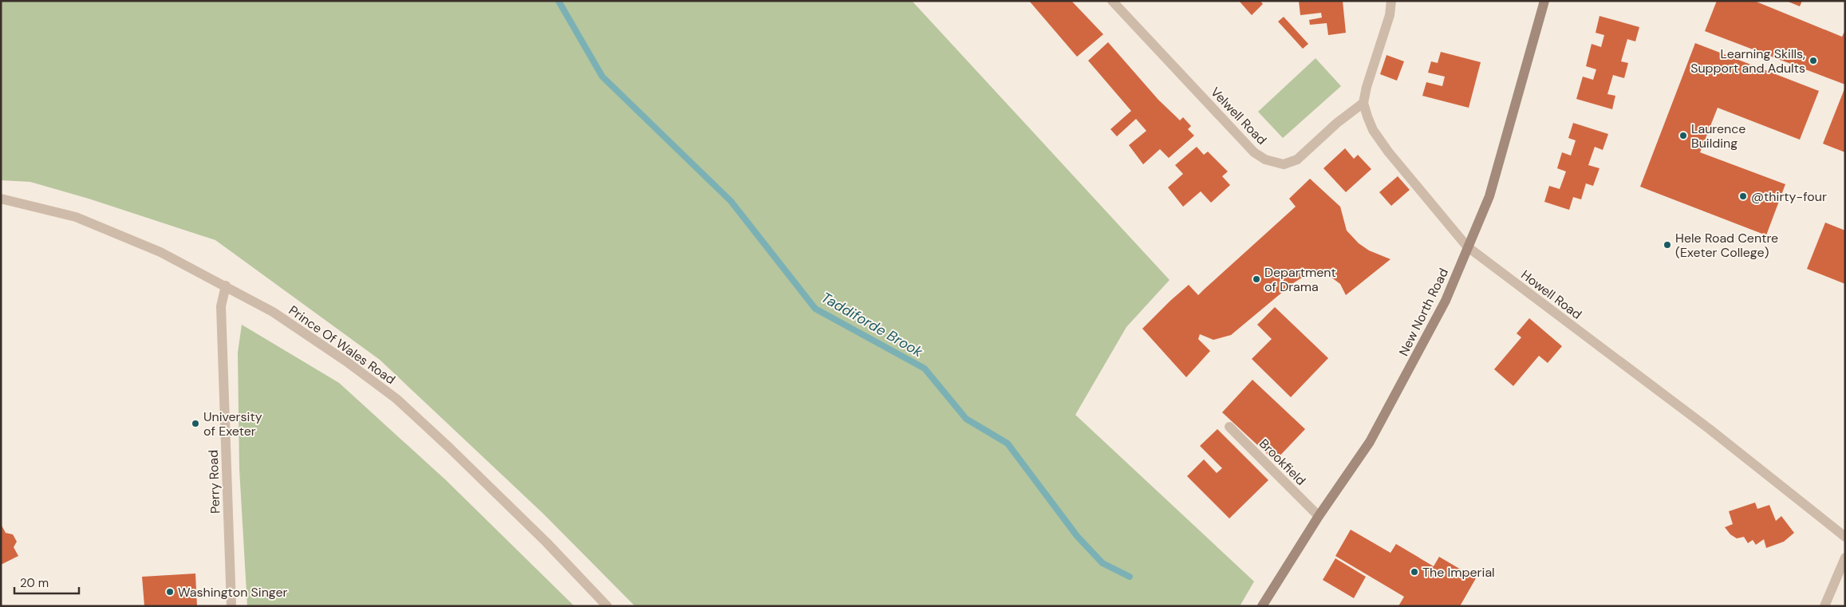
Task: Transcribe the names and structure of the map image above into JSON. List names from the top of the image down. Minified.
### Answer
{"streets":{"main road":["New North Road"],"street":["Velwell Road","Howell Road","Prince Of Wales Road","Brookfield","Perry Road"]},"crossings":[["Velwell Road","Howell Road"],["Howell Road","New North Road"],["New North Road","Brookfield"],["Prince Of Wales Road","Perry Road"]],"water":["Taddiforde Brook"],"places":["Learning Skills, Support and Adults","Laurence Building","@thirty-four","Hele Road Centre (Exeter College)","Department of Drama","University of Exeter","The Imperial","Washington Singer"],"scale_bar":"20 m"}
